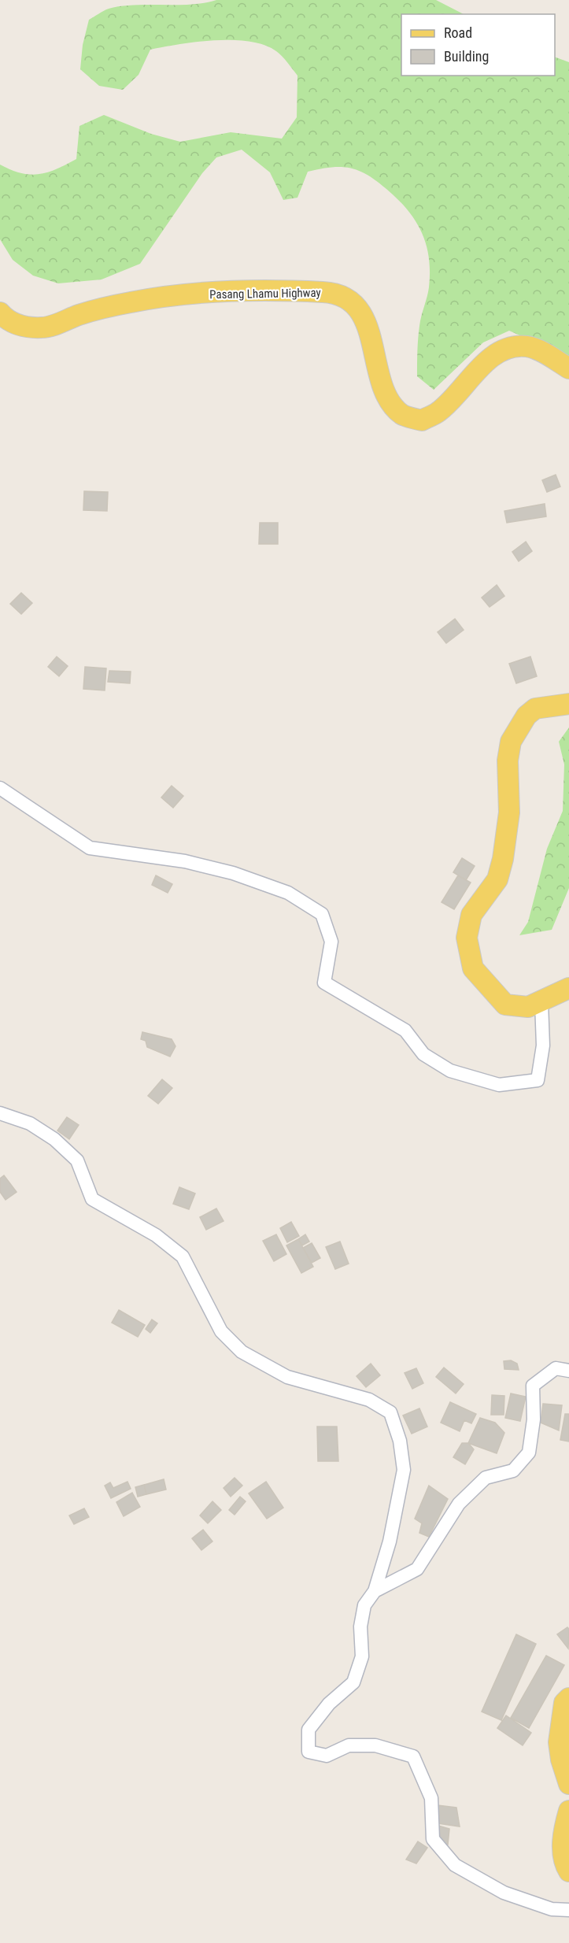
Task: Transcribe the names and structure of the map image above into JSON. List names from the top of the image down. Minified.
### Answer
{"streets":{"main road":["Pasang Lhamu Highway"]},"legend":["Road","Building"]}
